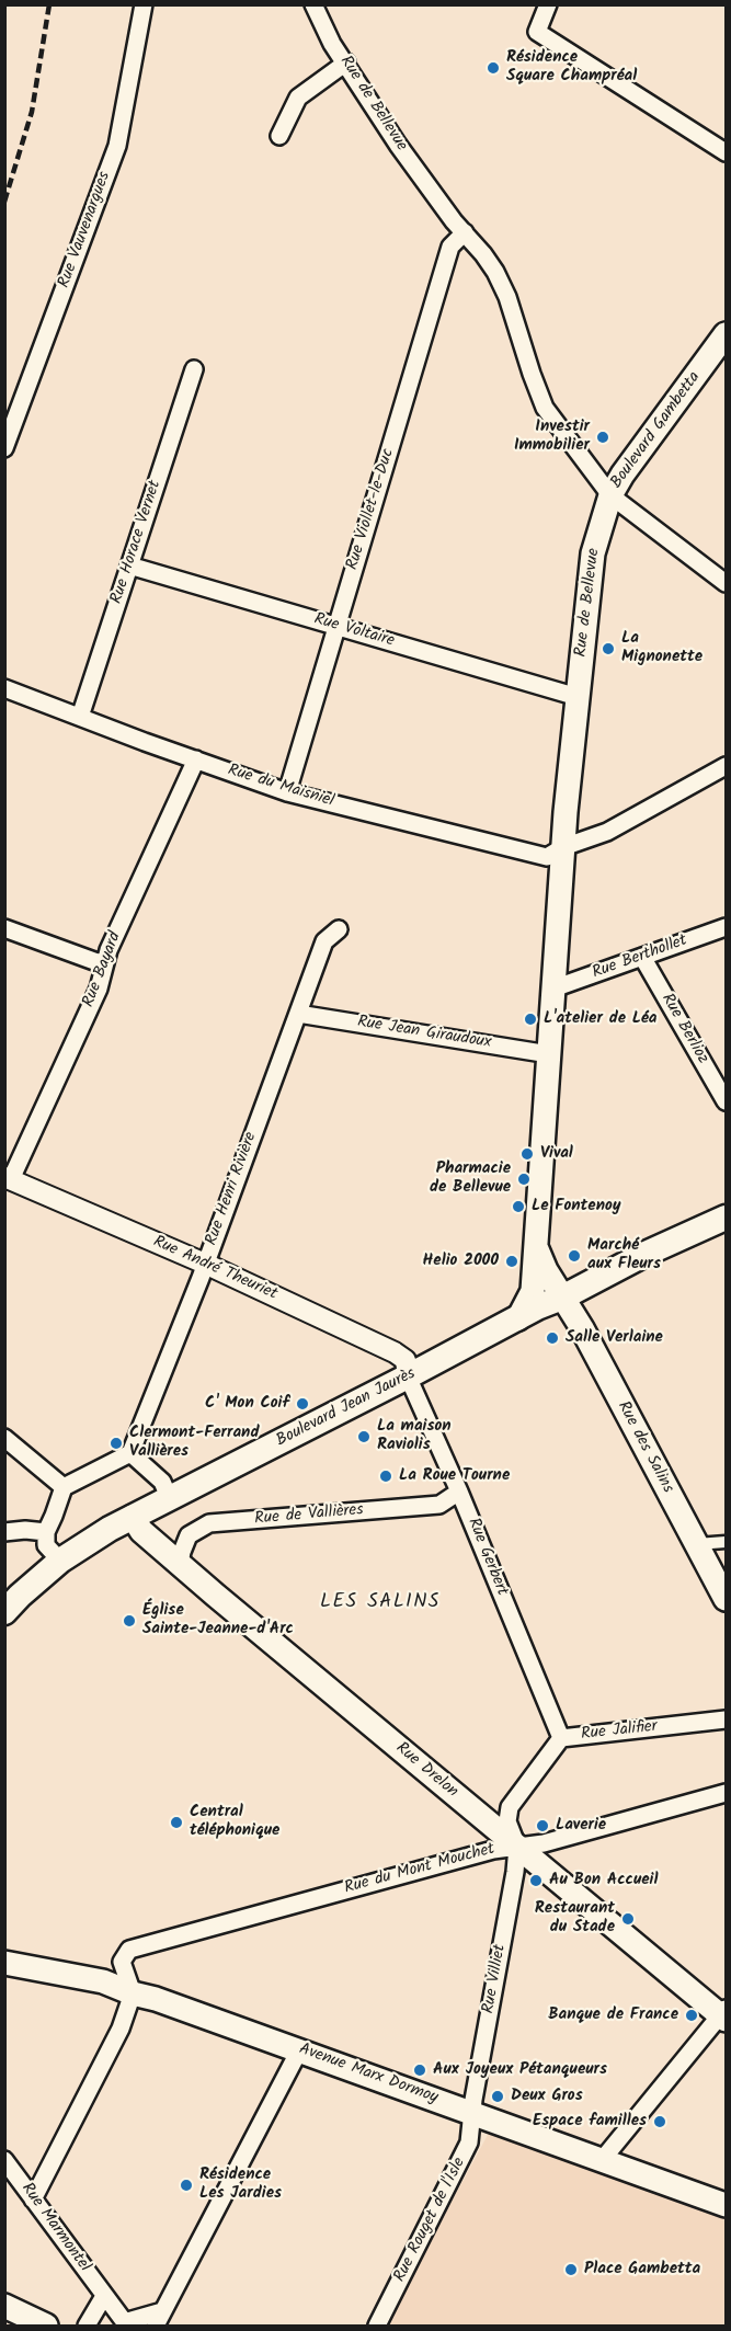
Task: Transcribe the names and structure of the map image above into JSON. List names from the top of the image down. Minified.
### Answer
{"streets":{"main road":["Rue de Bellevue","Boulevard Gambetta","Boulevard Jean Jaurès","Rue des Salins","Rue Drelon","Avenue Marx Dormoy"],"street":["Rue Vauvenargues","Rue Viollet-le-Duc","Rue Horace Vernet","Rue Voltaire","Rue du Maisniel","Rue Berthollet","Rue Bayard","Rue Berlioz","Rue Jean Giraudoux","Rue Henri Rivière","Rue André Theuriet","Rue de Vallières","Rue Gerbert","Rue Jalifier","Rue du Mont Mouchet","Rue Villiet","Rue Rouget de l'Isle","Rue Marmontel"]},"crossings":[["Rue de Bellevue","Boulevard Gambetta"],["Rue de Bellevue","Rue Viollet-le-Duc"],["Rue de Bellevue","Rue Voltaire"],["Rue de Bellevue","Rue du Maisniel"],["Rue de Bellevue","Rue Berthollet"],["Rue de Bellevue","Rue Jean Giraudoux"],["Rue de Bellevue","Boulevard Jean Jaurès"],["Rue Viollet-le-Duc","Rue Voltaire"],["Rue Viollet-le-Duc","Rue du Maisniel"],["Rue Horace Vernet","Rue Voltaire"],["Rue Horace Vernet","Rue du Maisniel"],["Rue du Maisniel","Rue Bayard"],["Rue Berthollet","Rue Berlioz"],["Rue Bayard","Rue André Theuriet"],["Rue Jean Giraudoux","Rue Henri Rivière"],["Rue Henri Rivière","Rue André Theuriet"],["Rue André Theuriet","Boulevard Jean Jaurès"],["Rue André Theuriet","Rue Gerbert"],["Boulevard Jean Jaurès","Rue des Salins"],["Boulevard Jean Jaurès","Rue Gerbert"],["Boulevard Jean Jaurès","Rue Drelon"],["Rue de Vallières","Rue Gerbert"],["Rue de Vallières","Rue Drelon"],["Rue Gerbert","Rue Jalifier"],["Rue Jalifier","Rue Drelon"],["Rue Jalifier","Rue du Mont Mouchet"],["Rue Jalifier","Rue Villiet"],["Rue Drelon","Rue du Mont Mouchet"],["Rue Drelon","Rue Villiet"],["Rue du Mont Mouchet","Rue Villiet"],["Rue du Mont Mouchet","Avenue Marx Dormoy"],["Rue Villiet","Avenue Marx Dormoy"],["Rue Villiet","Rue Rouget de l'Isle"],["Avenue Marx Dormoy","Rue Rouget de l'Isle"]],"districts":["LES SALINS"],"places":["Résidence Square Champréal","Investir Immobilier","La Mignonette","L'atelier de Léa","Vival","Pharmacie de Bellevue","Le Fontenoy","Marché aux Fleurs","Helio 2000","Salle Verlaine","C' Mon Coif","La maison Raviolis","Clermont-Ferrand Vallières","La Roue Tourne","Église Sainte-Jeanne-d'Arc","Central téléphonique","Laverie","Au Bon Accueil","Restaurant du Stade","Banque de France","Aux Joyeux Pétanqueurs","Deux Gros","Espace familles","Résidence Les Jardies","Place Gambetta"]}
